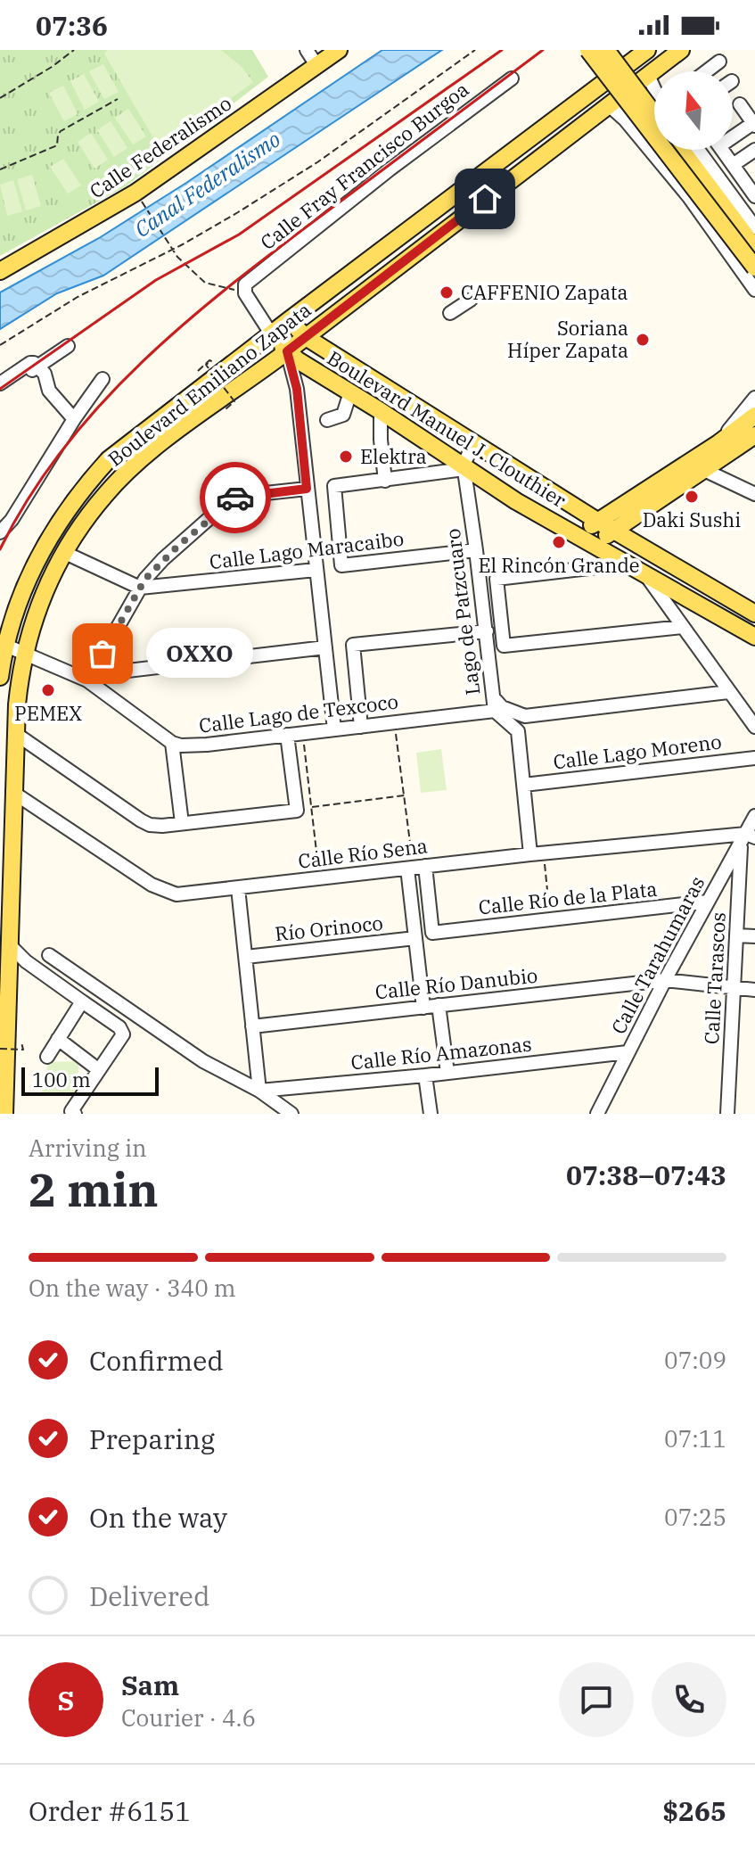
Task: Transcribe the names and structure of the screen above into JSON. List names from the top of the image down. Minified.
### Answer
{"streets":{"main road":["Calle Federalismo","Boulevard Emiliano Zapata","Boulevard Manuel J. Clouthier"],"street":["Calle Fray Francisco Burgoa","Calle Lago Maracaibo","Lago de Patzcuaro","Calle Lago de Texcoco","Calle Lago Moreno","Calle Río Sena","Calle Río de la Plata","Río Orinoco","Calle Tarahumaras","Calle Tarascos","Calle Río Danubio","Calle Río Amazonas"]},"crossings":[["Boulevard Emiliano Zapata","Boulevard Manuel J. Clouthier"],["Boulevard Emiliano Zapata","Calle Lago de Texcoco"],["Boulevard Emiliano Zapata","Calle Río Sena"],["Boulevard Manuel J. Clouthier","Lago de Patzcuaro"],["Calle Lago Maracaibo","Lago de Patzcuaro"],["Lago de Patzcuaro","Calle Lago de Texcoco"],["Calle Río Sena","Calle Río de la Plata"],["Calle Río Sena","Calle Tarahumaras"],["Calle Río Sena","Calle Tarascos"],["Calle Río de la Plata","Calle Tarahumaras"],["Calle Tarahumaras","Calle Tarascos"],["Calle Tarahumaras","Calle Río Danubio"],["Calle Tarahumaras","Calle Río Amazonas"],["Calle Tarascos","Calle Río Danubio"]],"water":["Canal Federalismo"],"places":["CAFFENIO Zapata","Soriana Híper Zapata","Elektra","Daki Sushi","El Rincón Grande","OXXO","PEMEX"],"scale_bar":"100 m","north":"top","page":{"status":"07:36","bubble":"OXXO","scale":"100 m","heading":["2 min","Arriving in","07:38–07:43"],"panel":["Sam","Courier · 4.6","Order #6151","$265"],"bar":"On the way · 340 m","list":[["Confirmed","07:09"],["Preparing","07:11"],["On the way","07:25"],"Delivered"],"round":"S"}}
